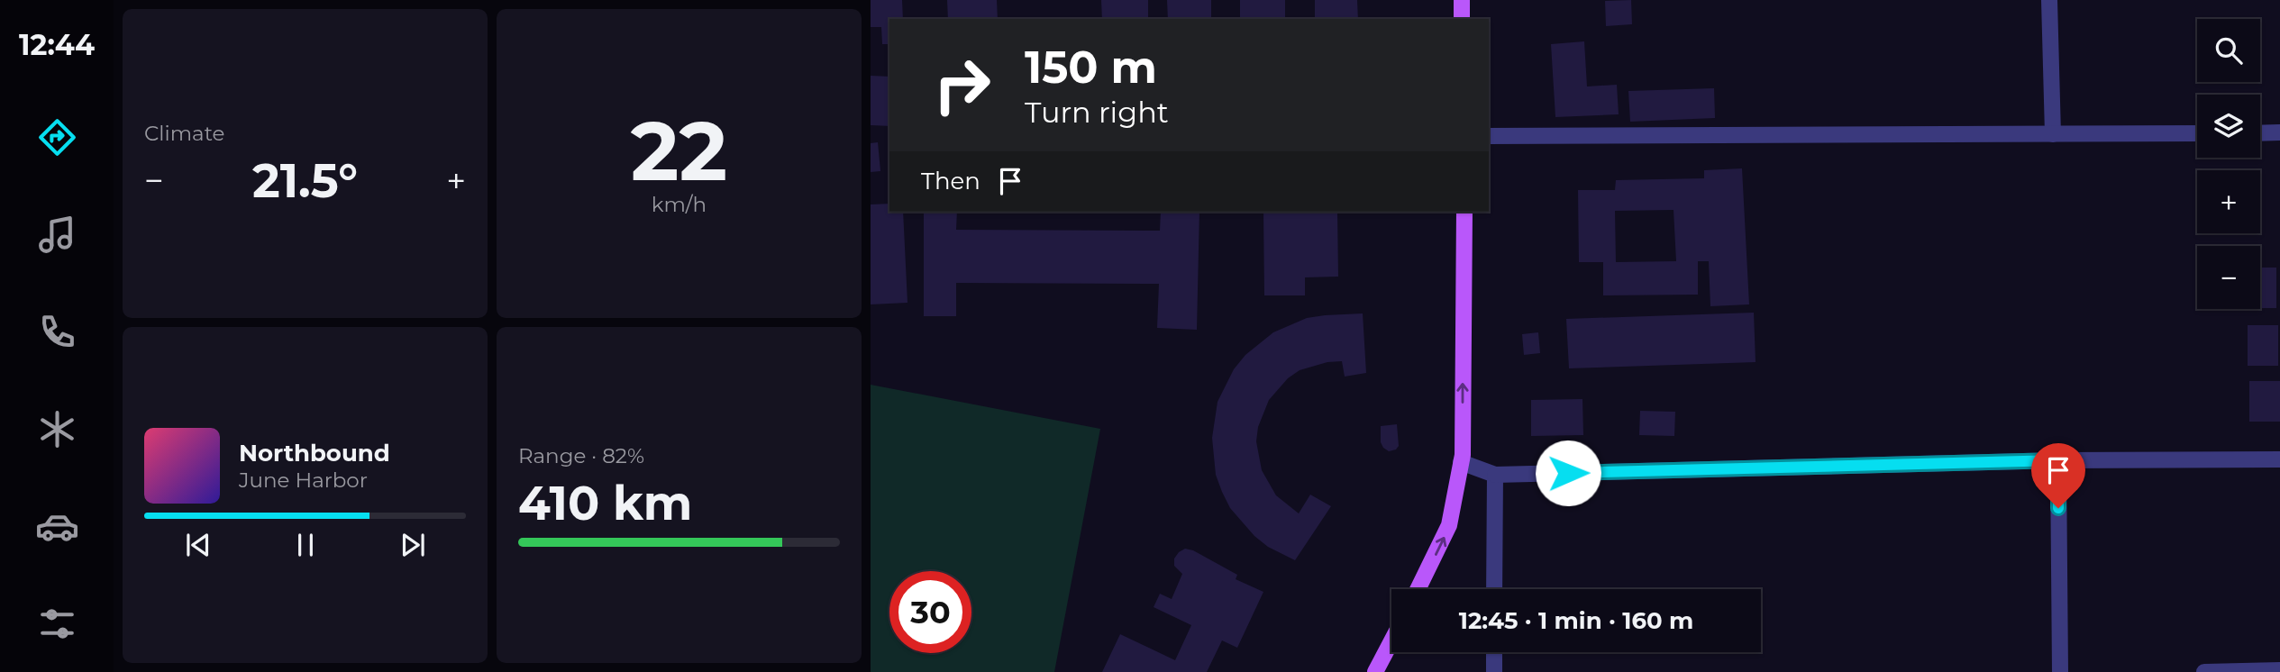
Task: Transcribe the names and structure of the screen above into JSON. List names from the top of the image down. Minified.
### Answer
{"page":{"tabs":"12:44","tile":["Climate",["22","km/h"],["Range · 82%","410 km"]],"map_buttons":["+","−"],"turn":["150 m","Turn right"],"then":"Then","heat":["−","21.5°","+"],"song":["Northbound","June Harbor"],"limit":"30","trip":"12:45 · 1 min · 160 m"}}
